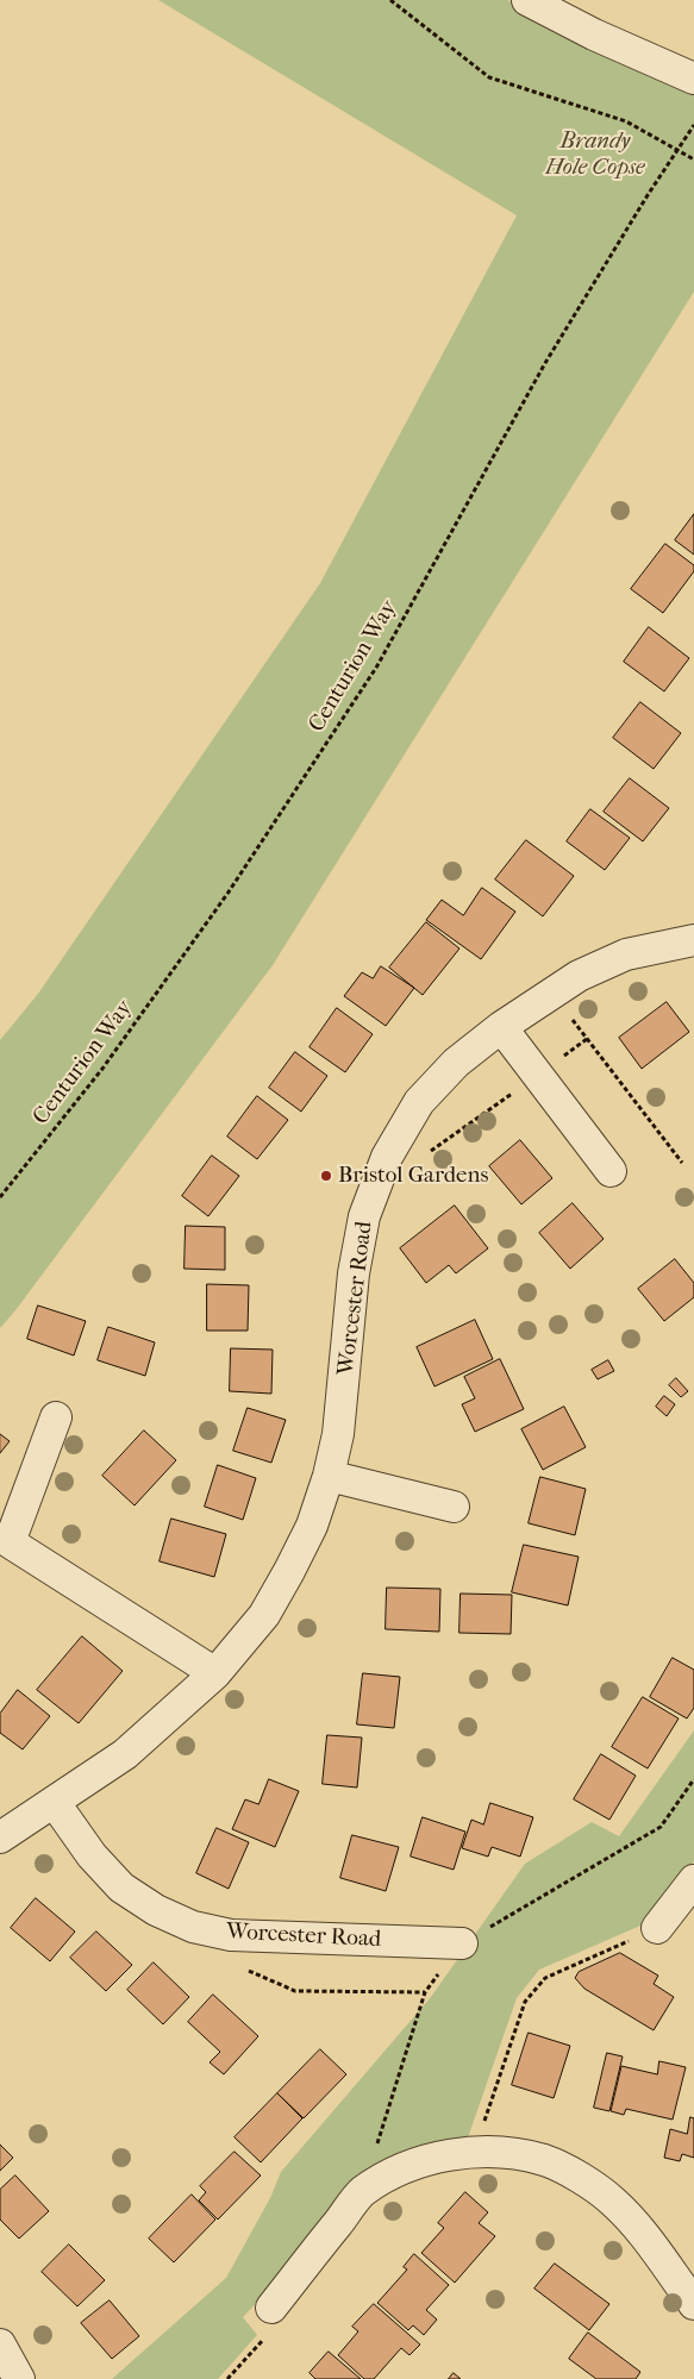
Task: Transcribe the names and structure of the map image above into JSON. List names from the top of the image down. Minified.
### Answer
{"streets":{"street":["Worcester Road"],"path":["Centurion Way"]},"parks":["Brandy Hole Copse"],"places":["Bristol Gardens"]}
